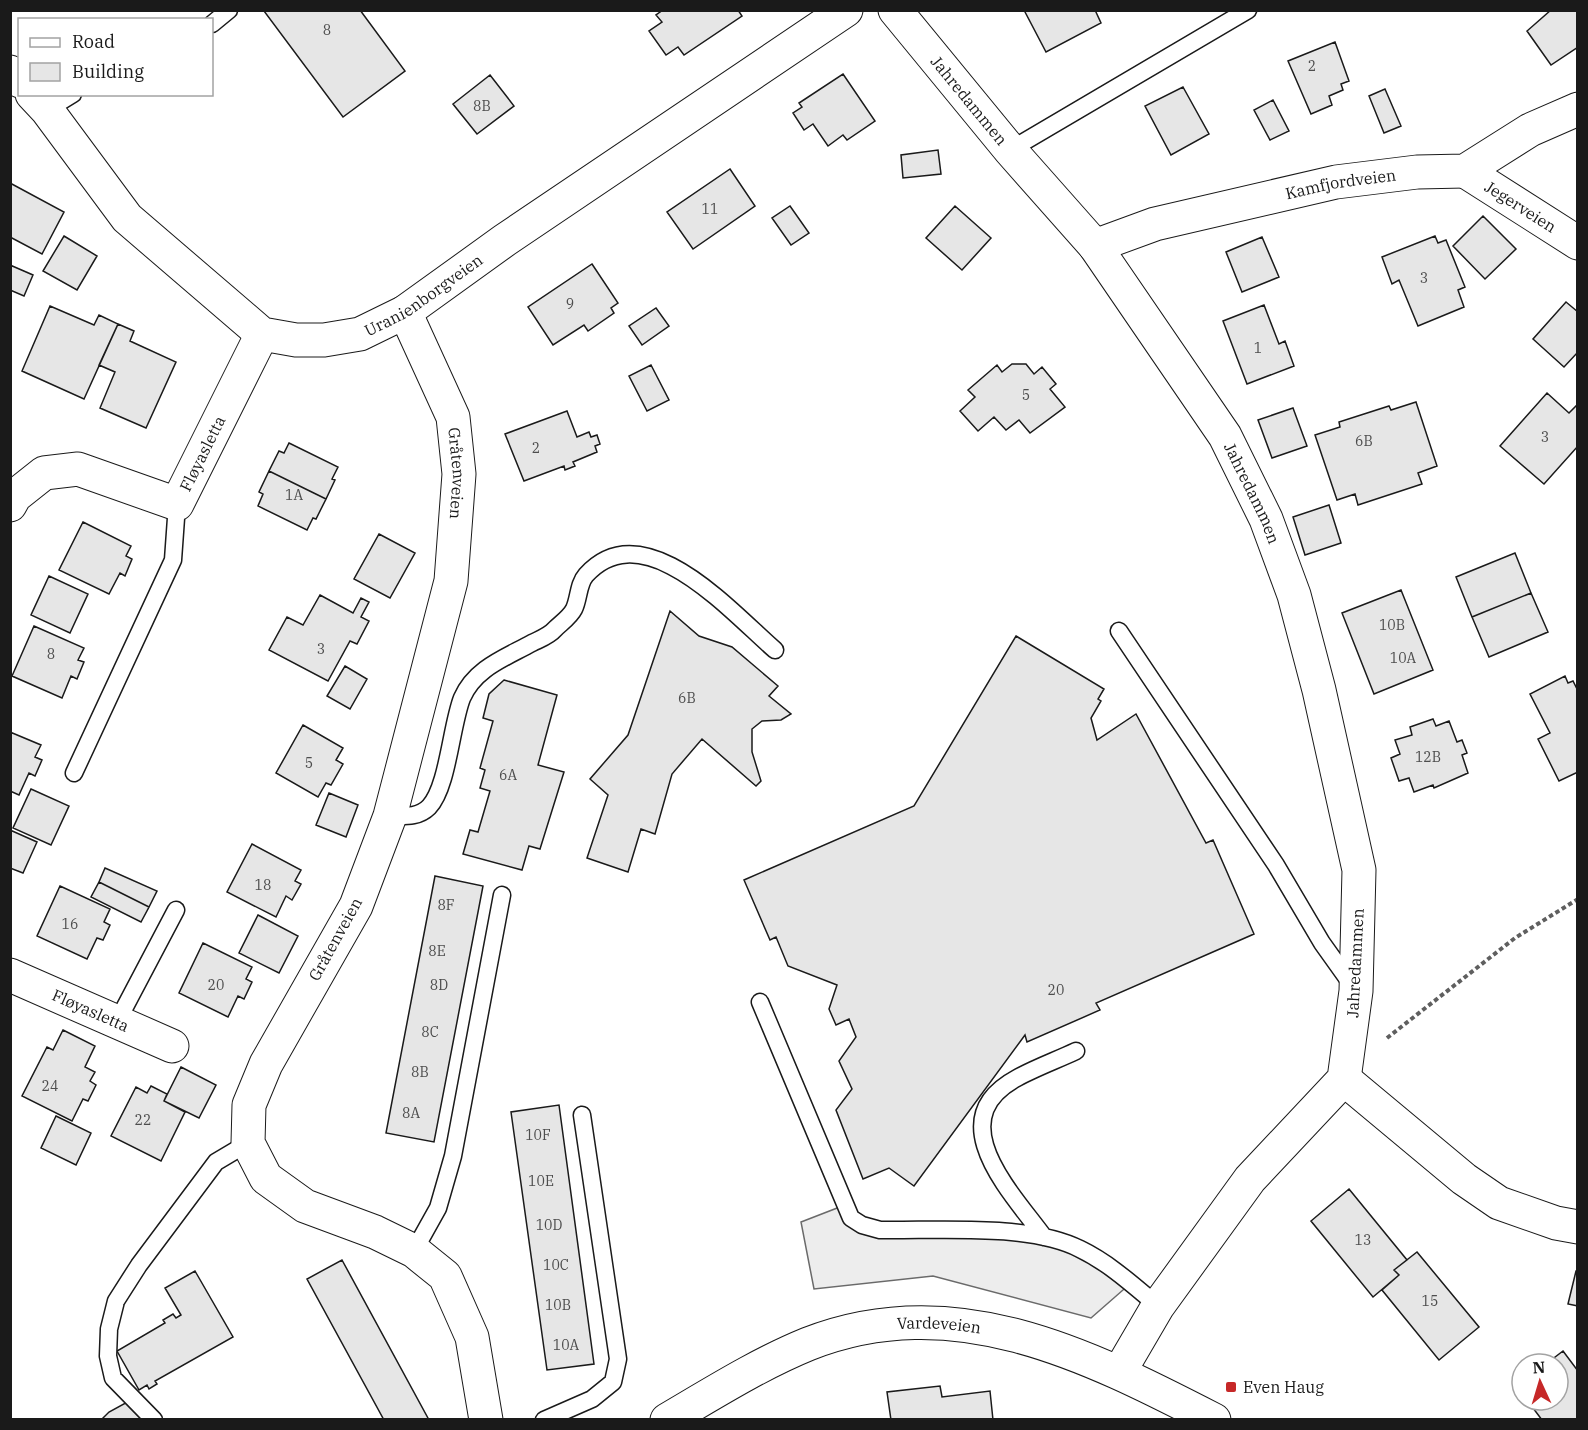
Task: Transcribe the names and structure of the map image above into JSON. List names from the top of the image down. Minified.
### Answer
{"streets":{"street":["Jahredammen","Kamfjordveien","Jegerveien","Uranienborgveien","Fløyasletta","Gråtenveien","Vardeveien"]},"crossings":[["Jahredammen","Kamfjordveien"],["Kamfjordveien","Jegerveien"],["Uranienborgveien","Fløyasletta"],["Uranienborgveien","Gråtenveien"]],"places":{"transit":["Even Haug"]},"house_numbers":["8","2","8B","11","3","9","1","5","3","6B","2","1A","10B","3","8","10A","6B","12B","5","6A","18","8F","16","8E","20","8D","20","8C","8B","24","8A","22","10F","10E","10D","13","10C","15","10B","10A"],"legend":["Road","Building"],"north":"top"}
